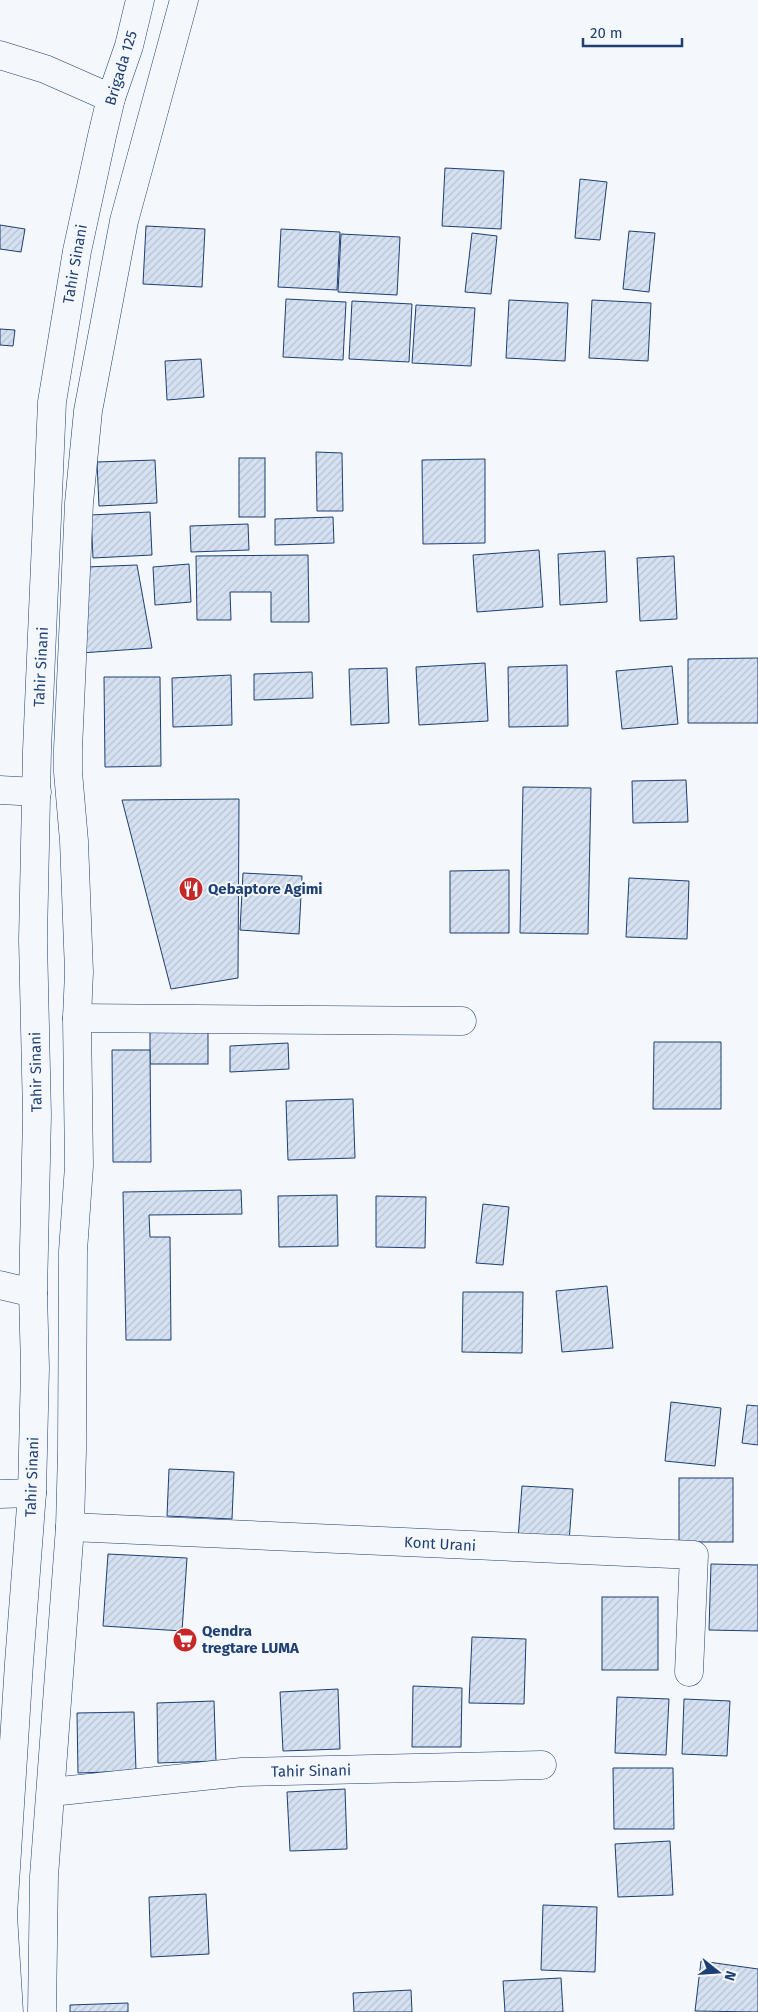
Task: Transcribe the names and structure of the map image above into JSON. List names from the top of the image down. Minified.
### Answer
{"streets":{"main road":["Brigada 125","Tahir Sinani","Kont Urani"]},"crossings":[["Brigada 125","Tahir Sinani"],["Tahir Sinani","Kont Urani"]],"places":{"restaurant":["Qebaptore Agimi"],"supermarket":["Qendra tregtare LUMA"]},"scale_bar":"20 m","north":"right"}
